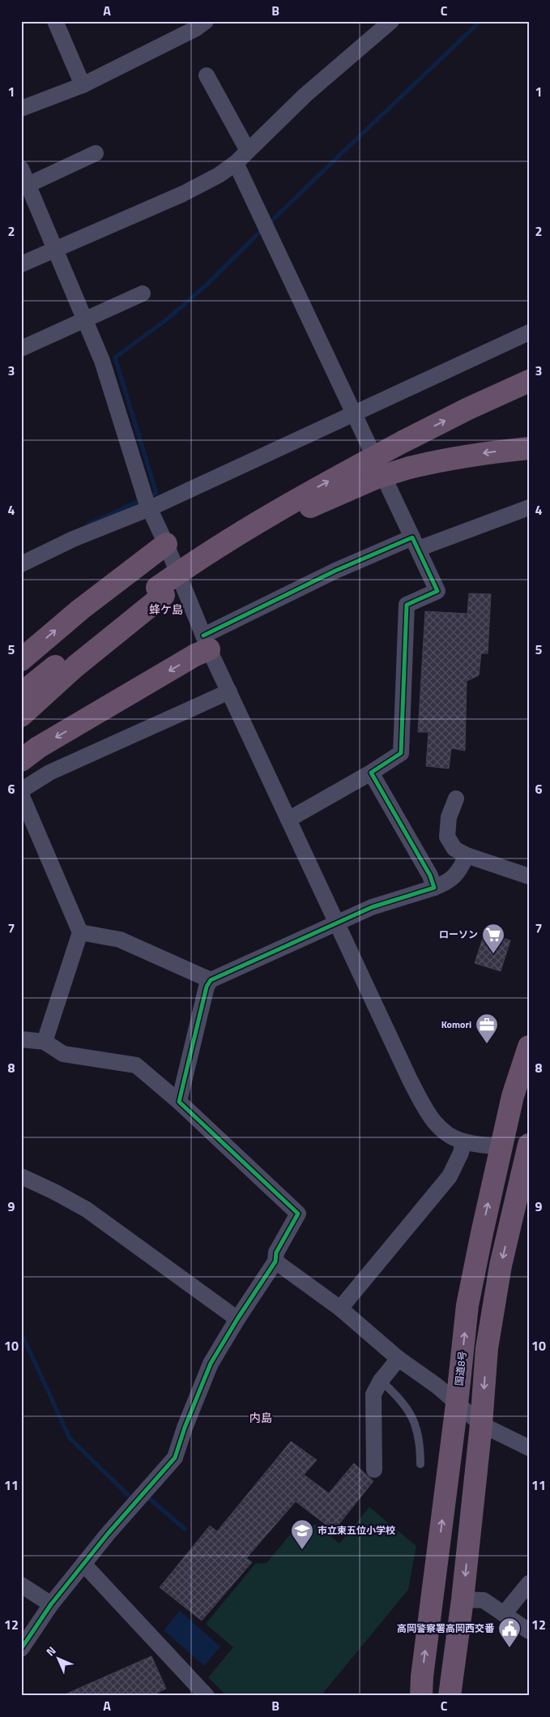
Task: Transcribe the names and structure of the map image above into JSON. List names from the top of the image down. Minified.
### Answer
{"streets":{"highway":["国道8号"]},"districts":["蜂ケ島","内島"],"places":{"supermarket":["ローソン"],"office":["Komori"],"school or university":["市立東五位小学校"],"public building":["高岡警察署高岡西交番"]},"north":"top left","grid":{"columns":["A","B","C"],"rows":["1","2","3","4","5","6","7","8","9","10","11","12"]}}
